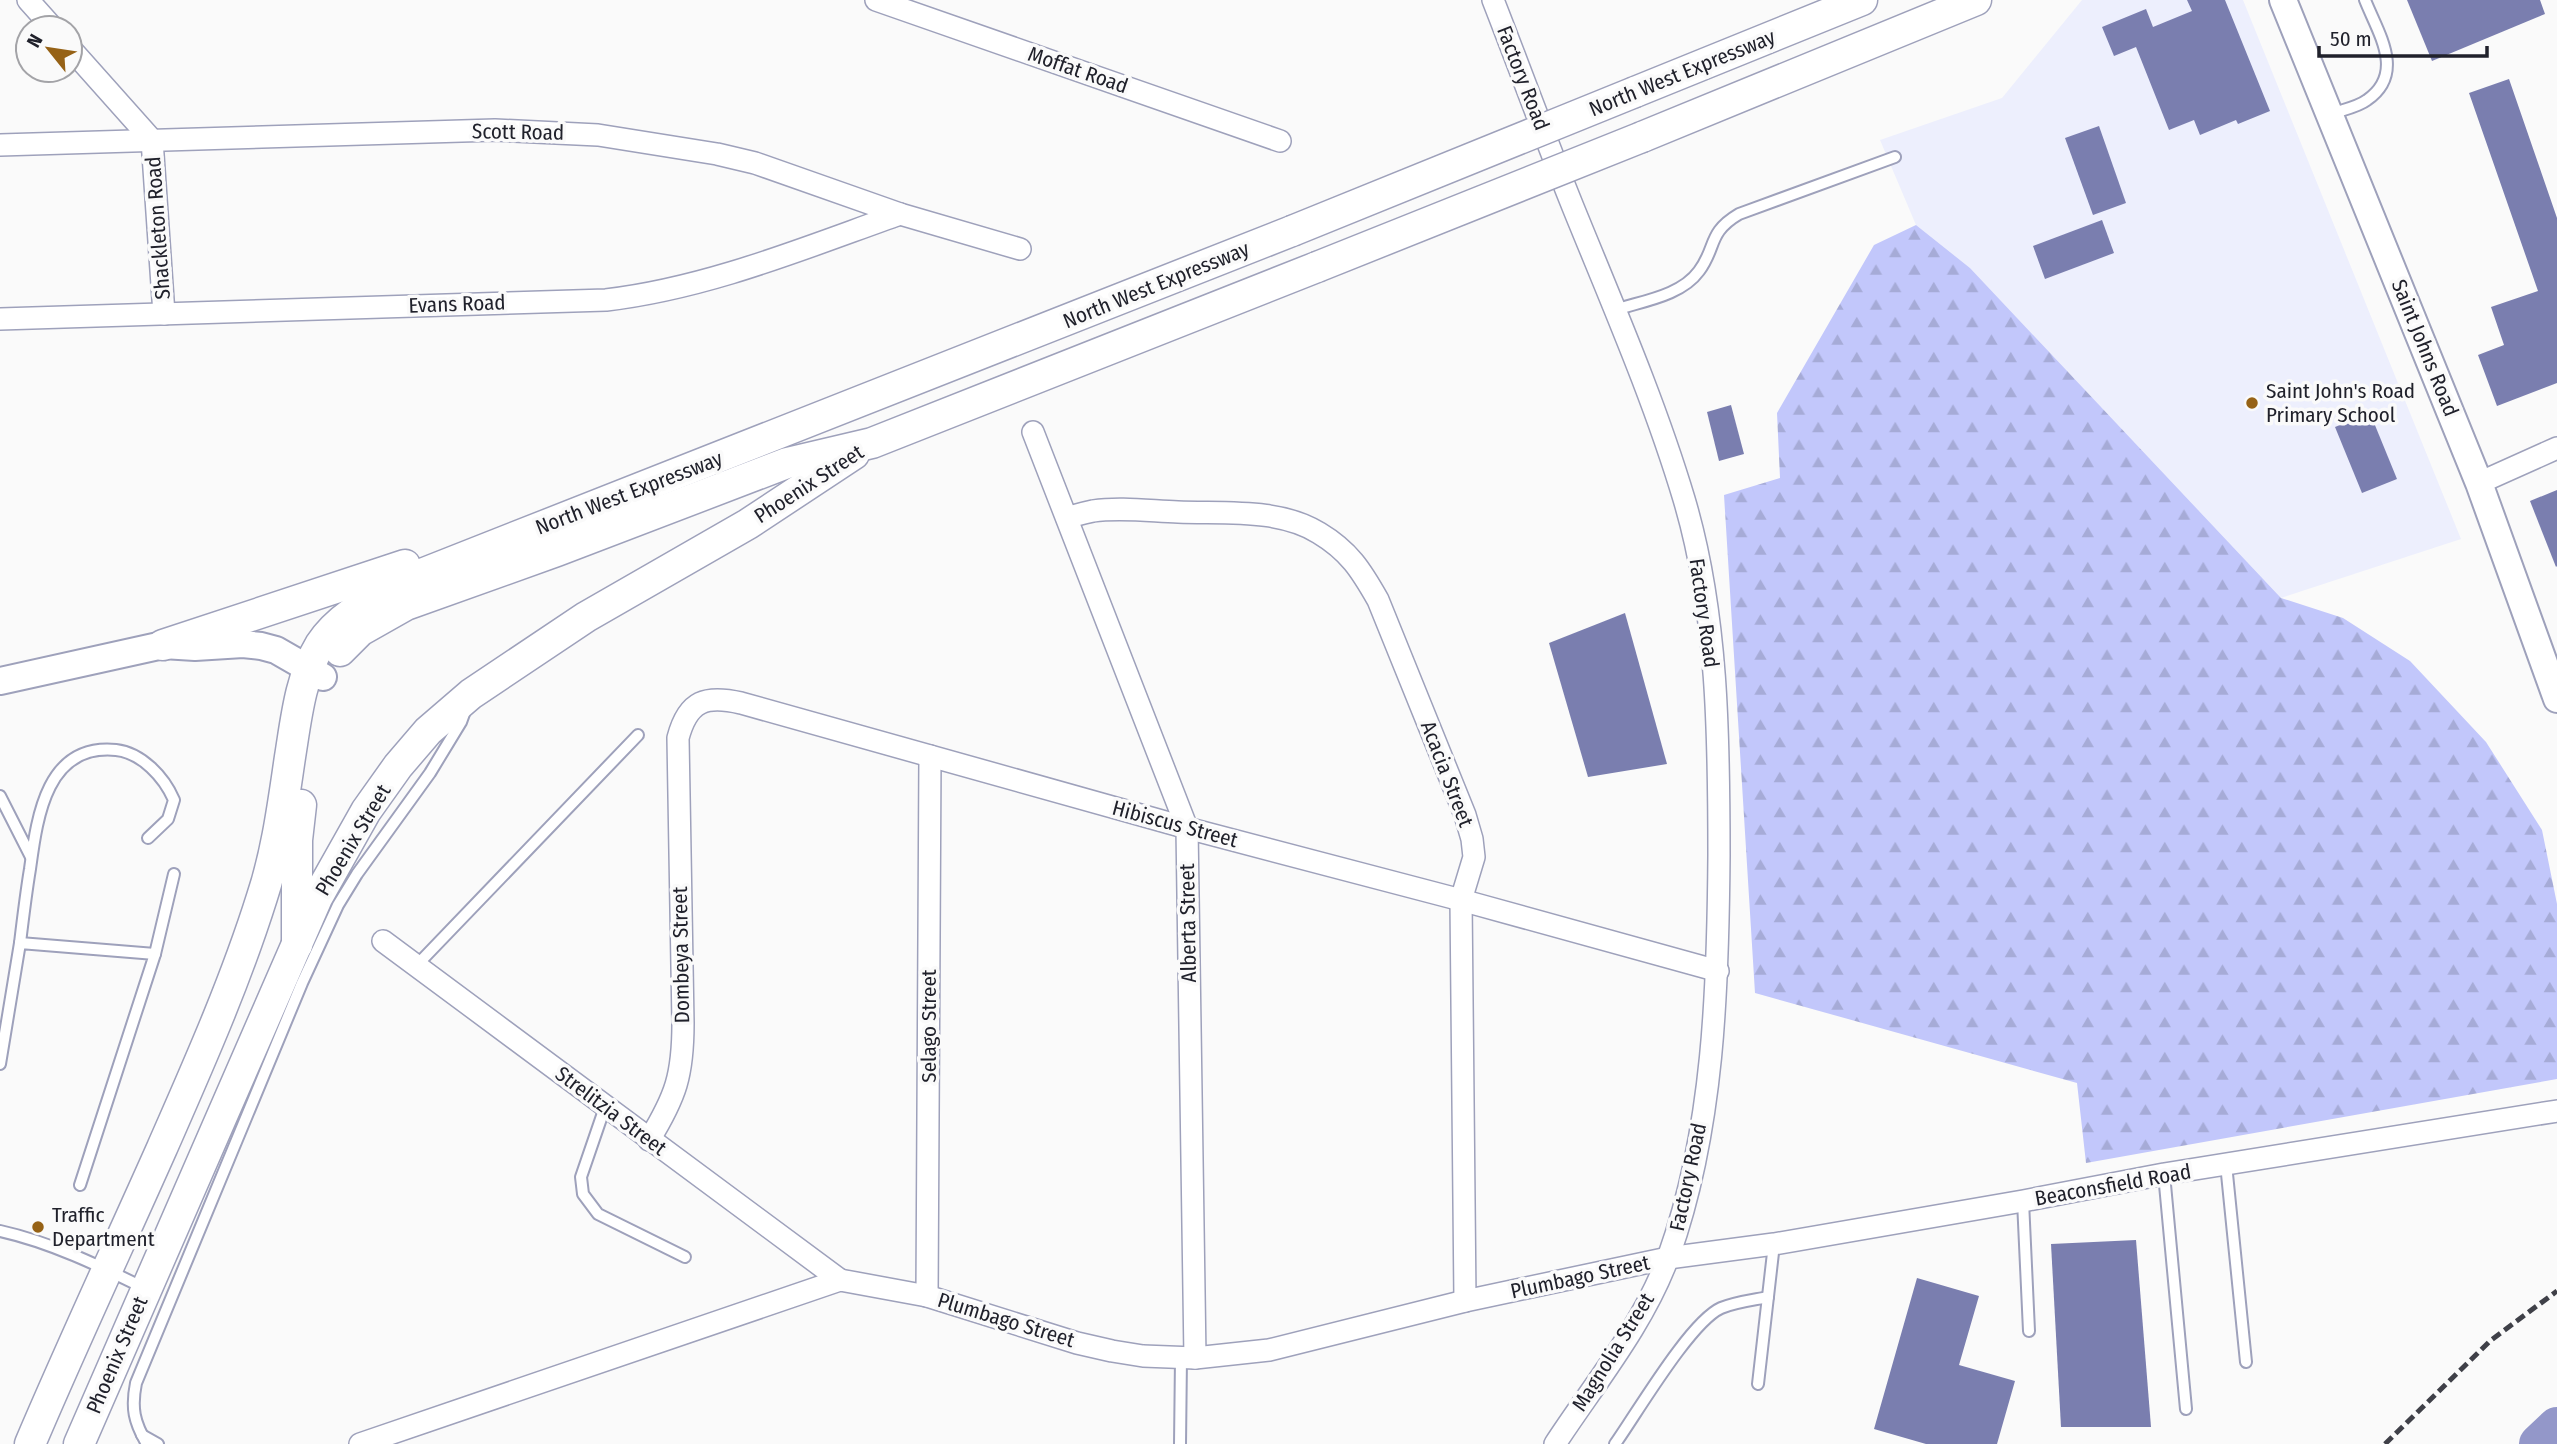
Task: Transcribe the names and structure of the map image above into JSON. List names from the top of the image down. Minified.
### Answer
{"streets":{"main road":["North West Expressway","Phoenix Street"],"street":["Moffat Road","Factory Road","Scott Road","Shackleton Road","Evans Road","Saint Johns Road","Acacia Street","Hibiscus Street","Alberta Street","Dombeya Street","Selago Street","Strelitzia Street","Beaconsfield Road","Plumbago Street","Magnolia Street"]},"crossings":[["North West Expressway","Phoenix Street"],["Factory Road","Hibiscus Street"],["Factory Road","Beaconsfield Road"],["Factory Road","Plumbago Street"],["Factory Road","Magnolia Street"],["Scott Road","Shackleton Road"],["Scott Road","Evans Road"],["Shackleton Road","Evans Road"],["Acacia Street","Hibiscus Street"],["Acacia Street","Alberta Street"],["Acacia Street","Plumbago Street"],["Hibiscus Street","Alberta Street"],["Hibiscus Street","Dombeya Street"],["Hibiscus Street","Selago Street"],["Alberta Street","Plumbago Street"],["Dombeya Street","Strelitzia Street"],["Selago Street","Plumbago Street"],["Strelitzia Street","Plumbago Street"],["Beaconsfield Road","Plumbago Street"],["Beaconsfield Road","Magnolia Street"],["Plumbago Street","Magnolia Street"]],"places":["Saint John's Road Primary School","Traffic Department"],"scale_bar":"50 m","north":"top left"}
